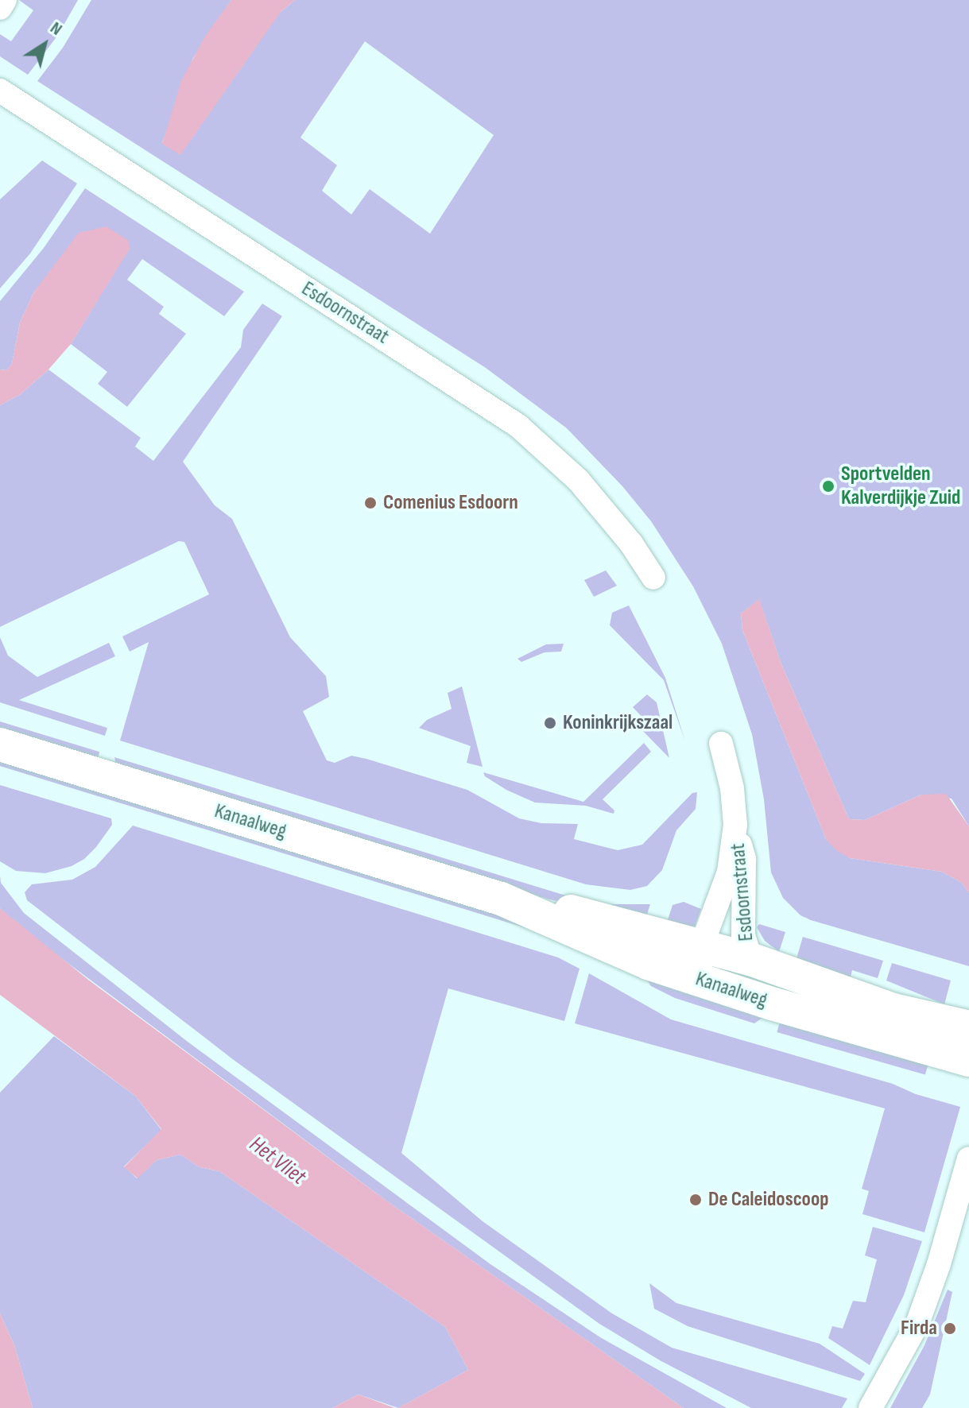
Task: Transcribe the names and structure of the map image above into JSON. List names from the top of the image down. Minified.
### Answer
{"streets":{"main road":["Kanaalweg"],"street":["Esdoornstraat"]},"crossings":[["Esdoornstraat","Kanaalweg"]],"water":["Het Vliet"],"places":["Sportvelden Kalverdijkje Zuid","Comenius Esdoorn","Koninkrijkszaal","De Caleidoscoop","Firda"],"north":"top right"}
